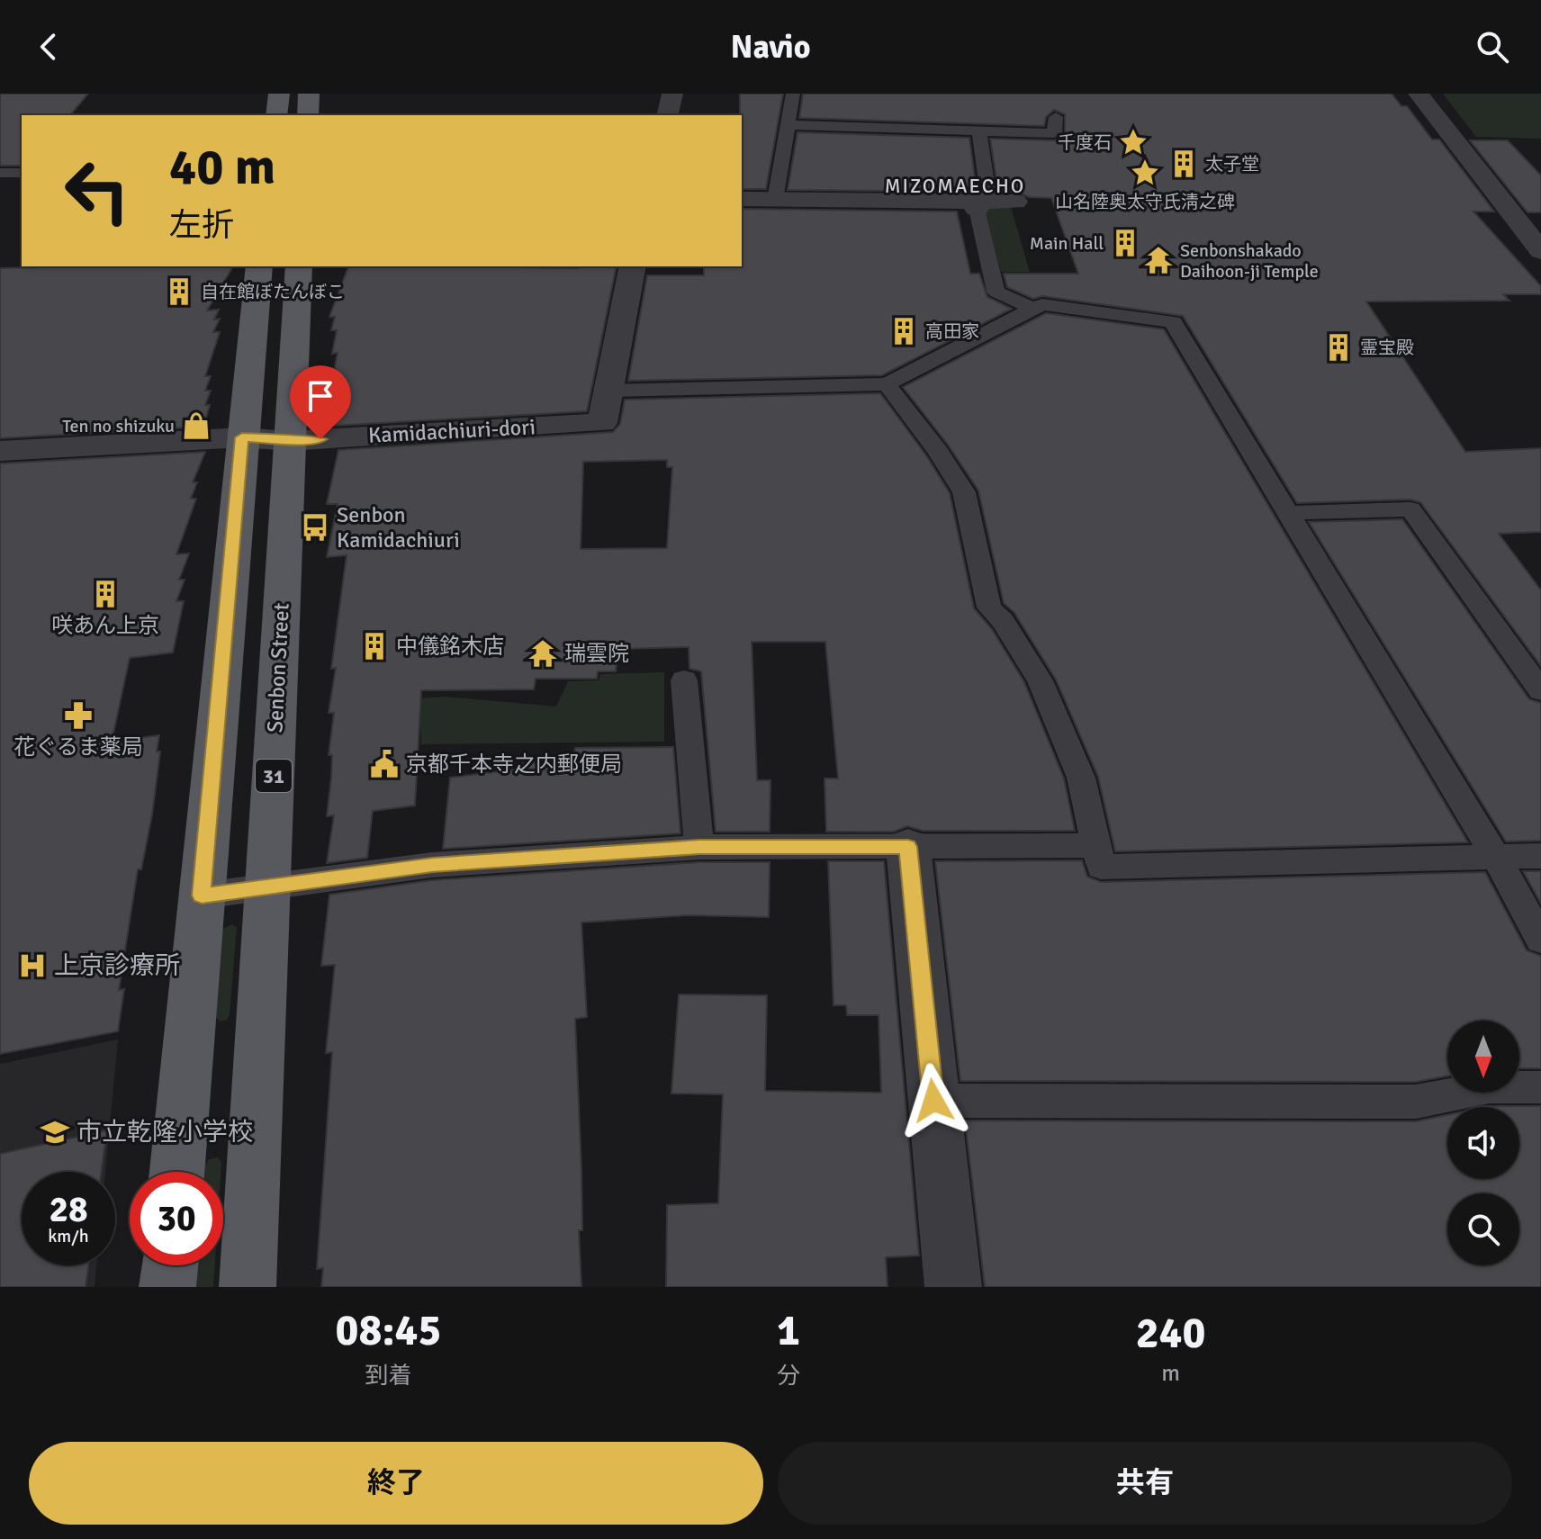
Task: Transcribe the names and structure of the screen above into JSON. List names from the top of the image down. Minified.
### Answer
{"streets":{"main road":["Senbon Street","31"],"street":["Kamidachiuri-dori"]},"crossings":[["Kamidachiuri-dori","Senbon Street"]],"districts":["MIZOMAECHO"],"places":{"place":["千度石","山名陸奥太守氏淸之碑"],"building":["太子堂","Main Hall","自在館ぼたんぼこ","高田家","霊宝殿","咲あん上京","中儀銘木店"],"temple":["Senbonshakado Daihoon-ji Temple","瑞雲院"],"shop":["Ten no shizuku"],"bus stop":["Senbon Kamidachiuri"],"pharmacy":["花ぐるま薬局"],"public building":["京都千本寺之内郵便局"],"hospital":["上京診療所"],"school or university":["市立乾隆小学校"]},"north":"bottom","page":{"header":"Navio","turn":["40 m","左折"],"speed":"28 km/h","limit":"30","eta":["08:45","到着","1","分","240","m"],"buttons":["終了","共有"]}}
